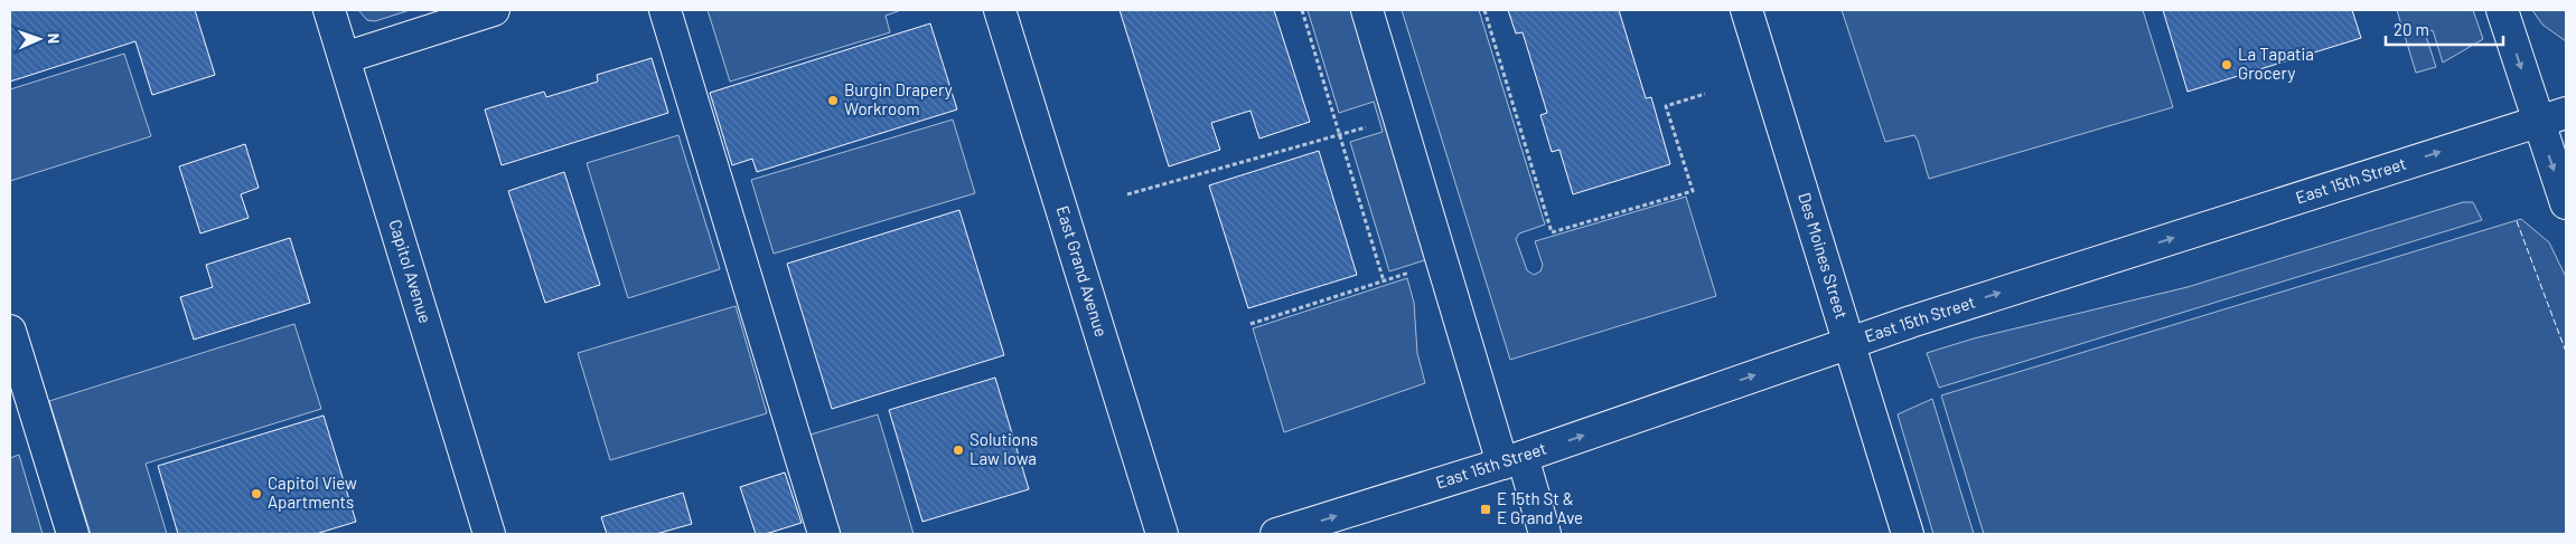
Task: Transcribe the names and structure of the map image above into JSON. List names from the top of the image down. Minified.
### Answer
{"streets":{"main road":["East 15th Street","Des Moines Street","Capitol Avenue","East Grand Avenue"]},"crossings":[["East 15th Street","Des Moines Street"]],"one_way":["East 15th Street"],"places":{"other":["La Tapatia Grocery","Burgin Drapery Workroom","Solutions Law Iowa","Capitol View Apartments"],"transit":["E 15th St & E Grand Ave"]},"scale_bar":"20 m","north":"right"}
